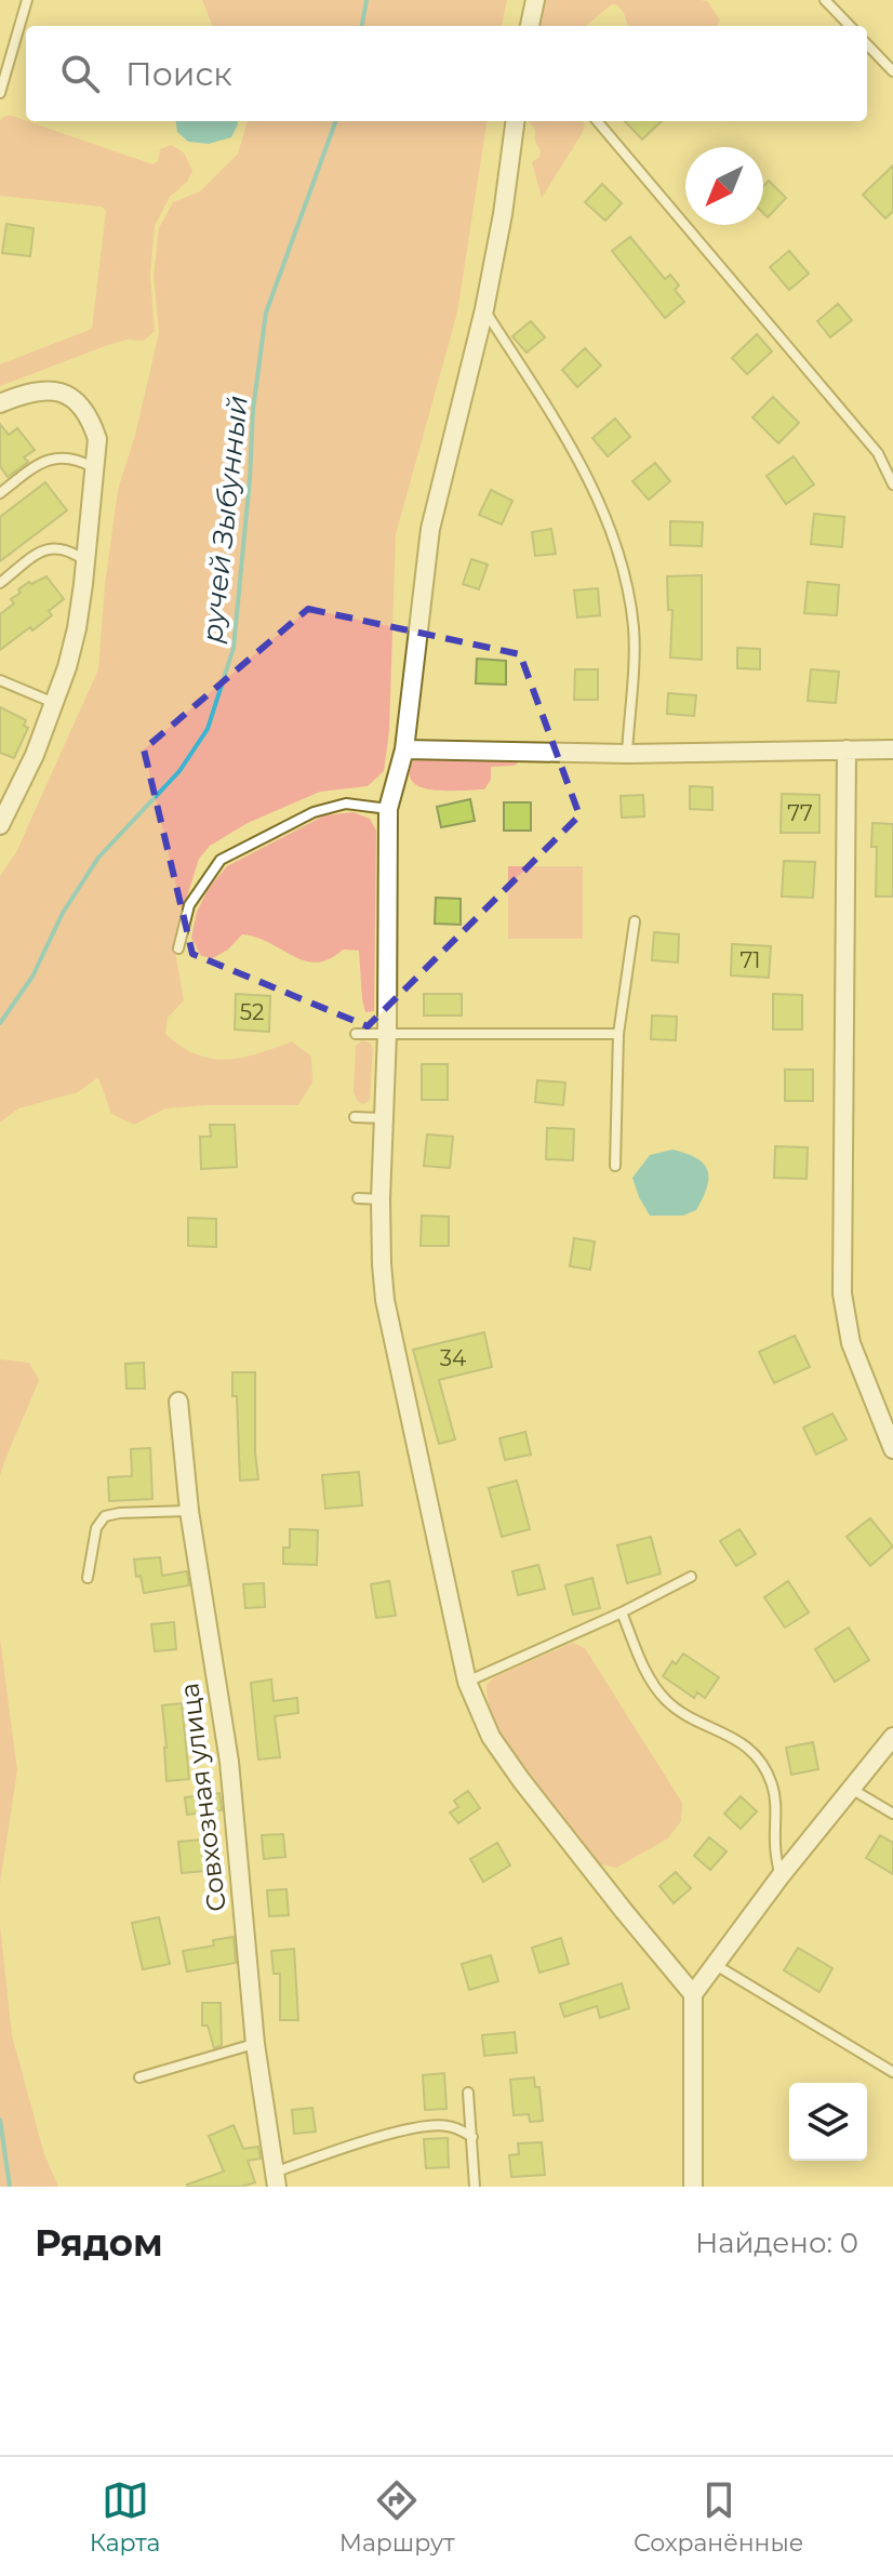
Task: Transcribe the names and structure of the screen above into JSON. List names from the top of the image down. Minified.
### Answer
{"streets":{"street":["Совхозная улица"]},"water":["ручей Зыбунный"],"house_numbers":["77","71","52","34"],"north":"bottom left","page":{"search":"Поиск","heading":["Рядом","Найдено: 0"],"nav":["Карта","Маршрут","Сохранённые"]}}
